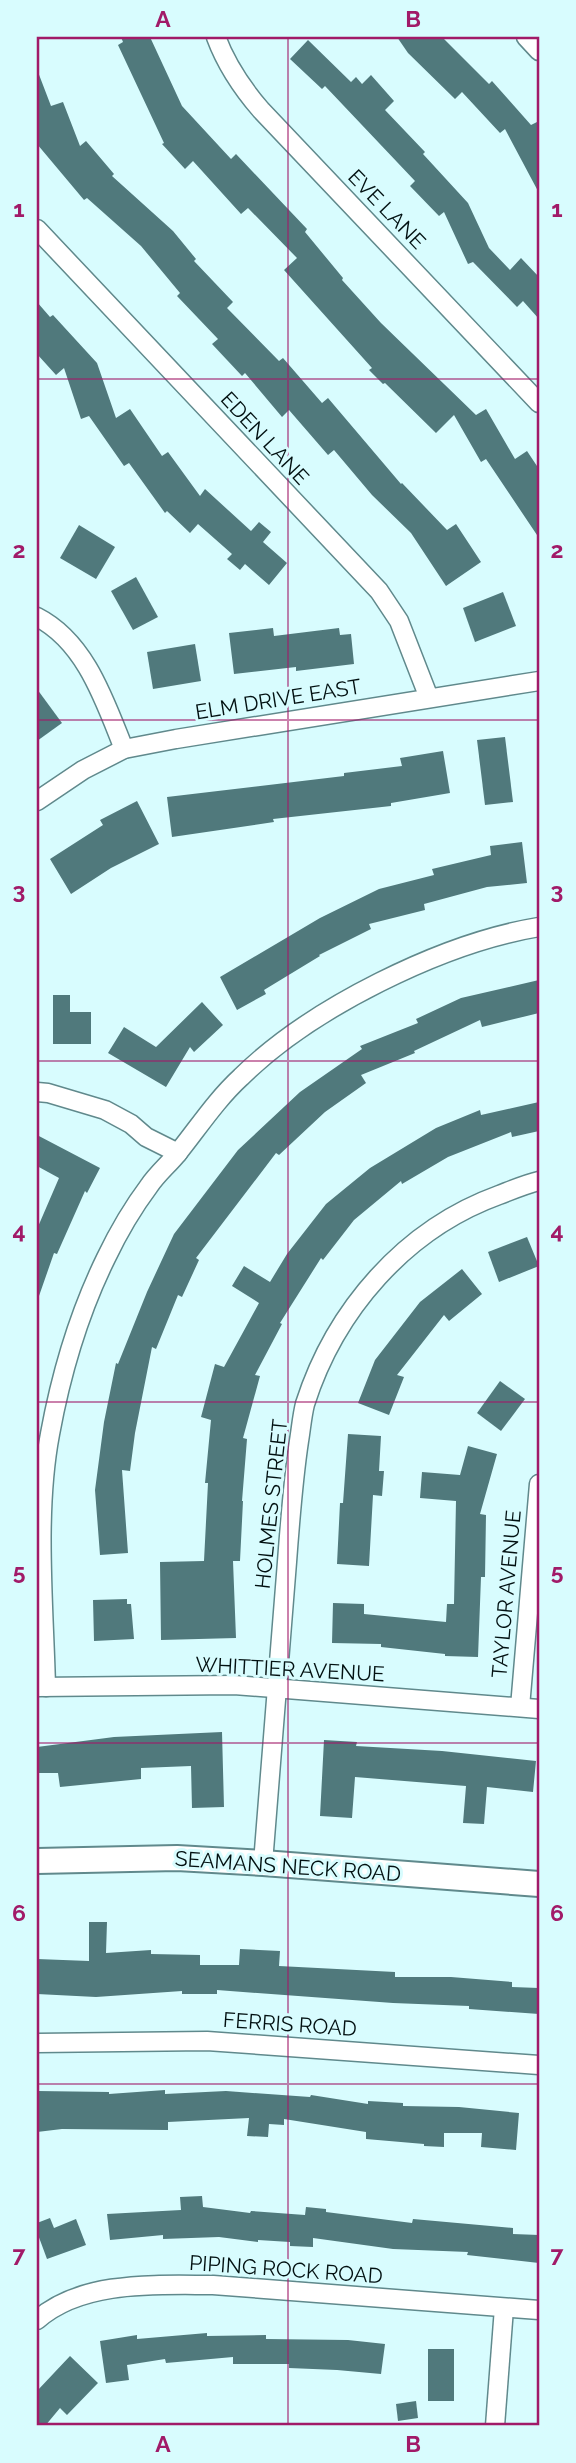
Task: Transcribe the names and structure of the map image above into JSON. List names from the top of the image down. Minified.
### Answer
{"streets":{"main road":["SEAMANS NECK ROAD"],"street":["EVE LANE","EDEN LANE","ELM DRIVE EAST","HOLMES STREET","TAYLOR AVENUE","WHITTIER AVENUE","FERRIS ROAD","PIPING ROCK ROAD"]},"crossings":[["EDEN LANE","ELM DRIVE EAST"],["HOLMES STREET","WHITTIER AVENUE"],["HOLMES STREET","SEAMANS NECK ROAD"],["TAYLOR AVENUE","WHITTIER AVENUE"]],"grid":{"columns":["A","B"],"rows":["1","2","3","4","5","6","7"]}}
